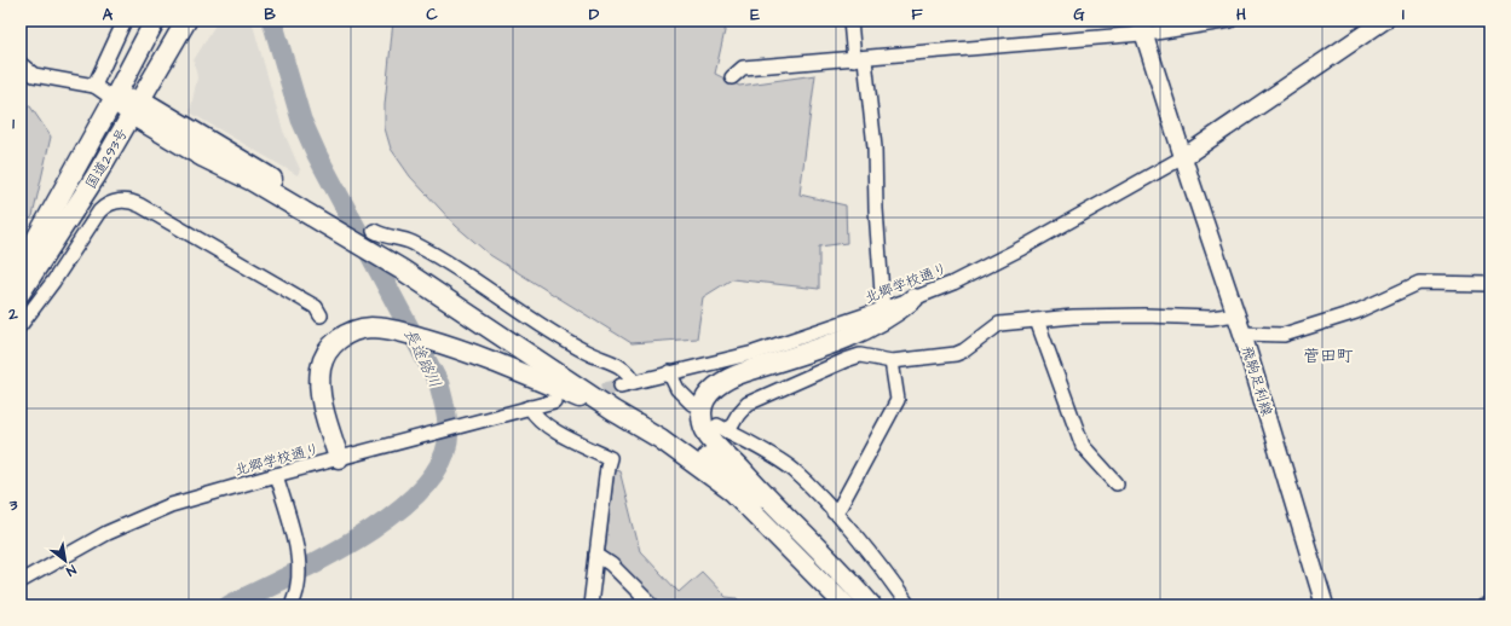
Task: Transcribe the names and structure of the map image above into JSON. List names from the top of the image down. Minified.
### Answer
{"streets":{"highway":["国道293号"],"main road":["飛駒足利線"],"street":["北郷学校通り"]},"crossings":[["北郷学校通り","飛駒足利線"]],"districts":["菅田町"],"water":["長途路川"],"north":"bottom right","grid":{"columns":["A","B","C","D","E","F","G","H","I"],"rows":["1","2","3"]}}
